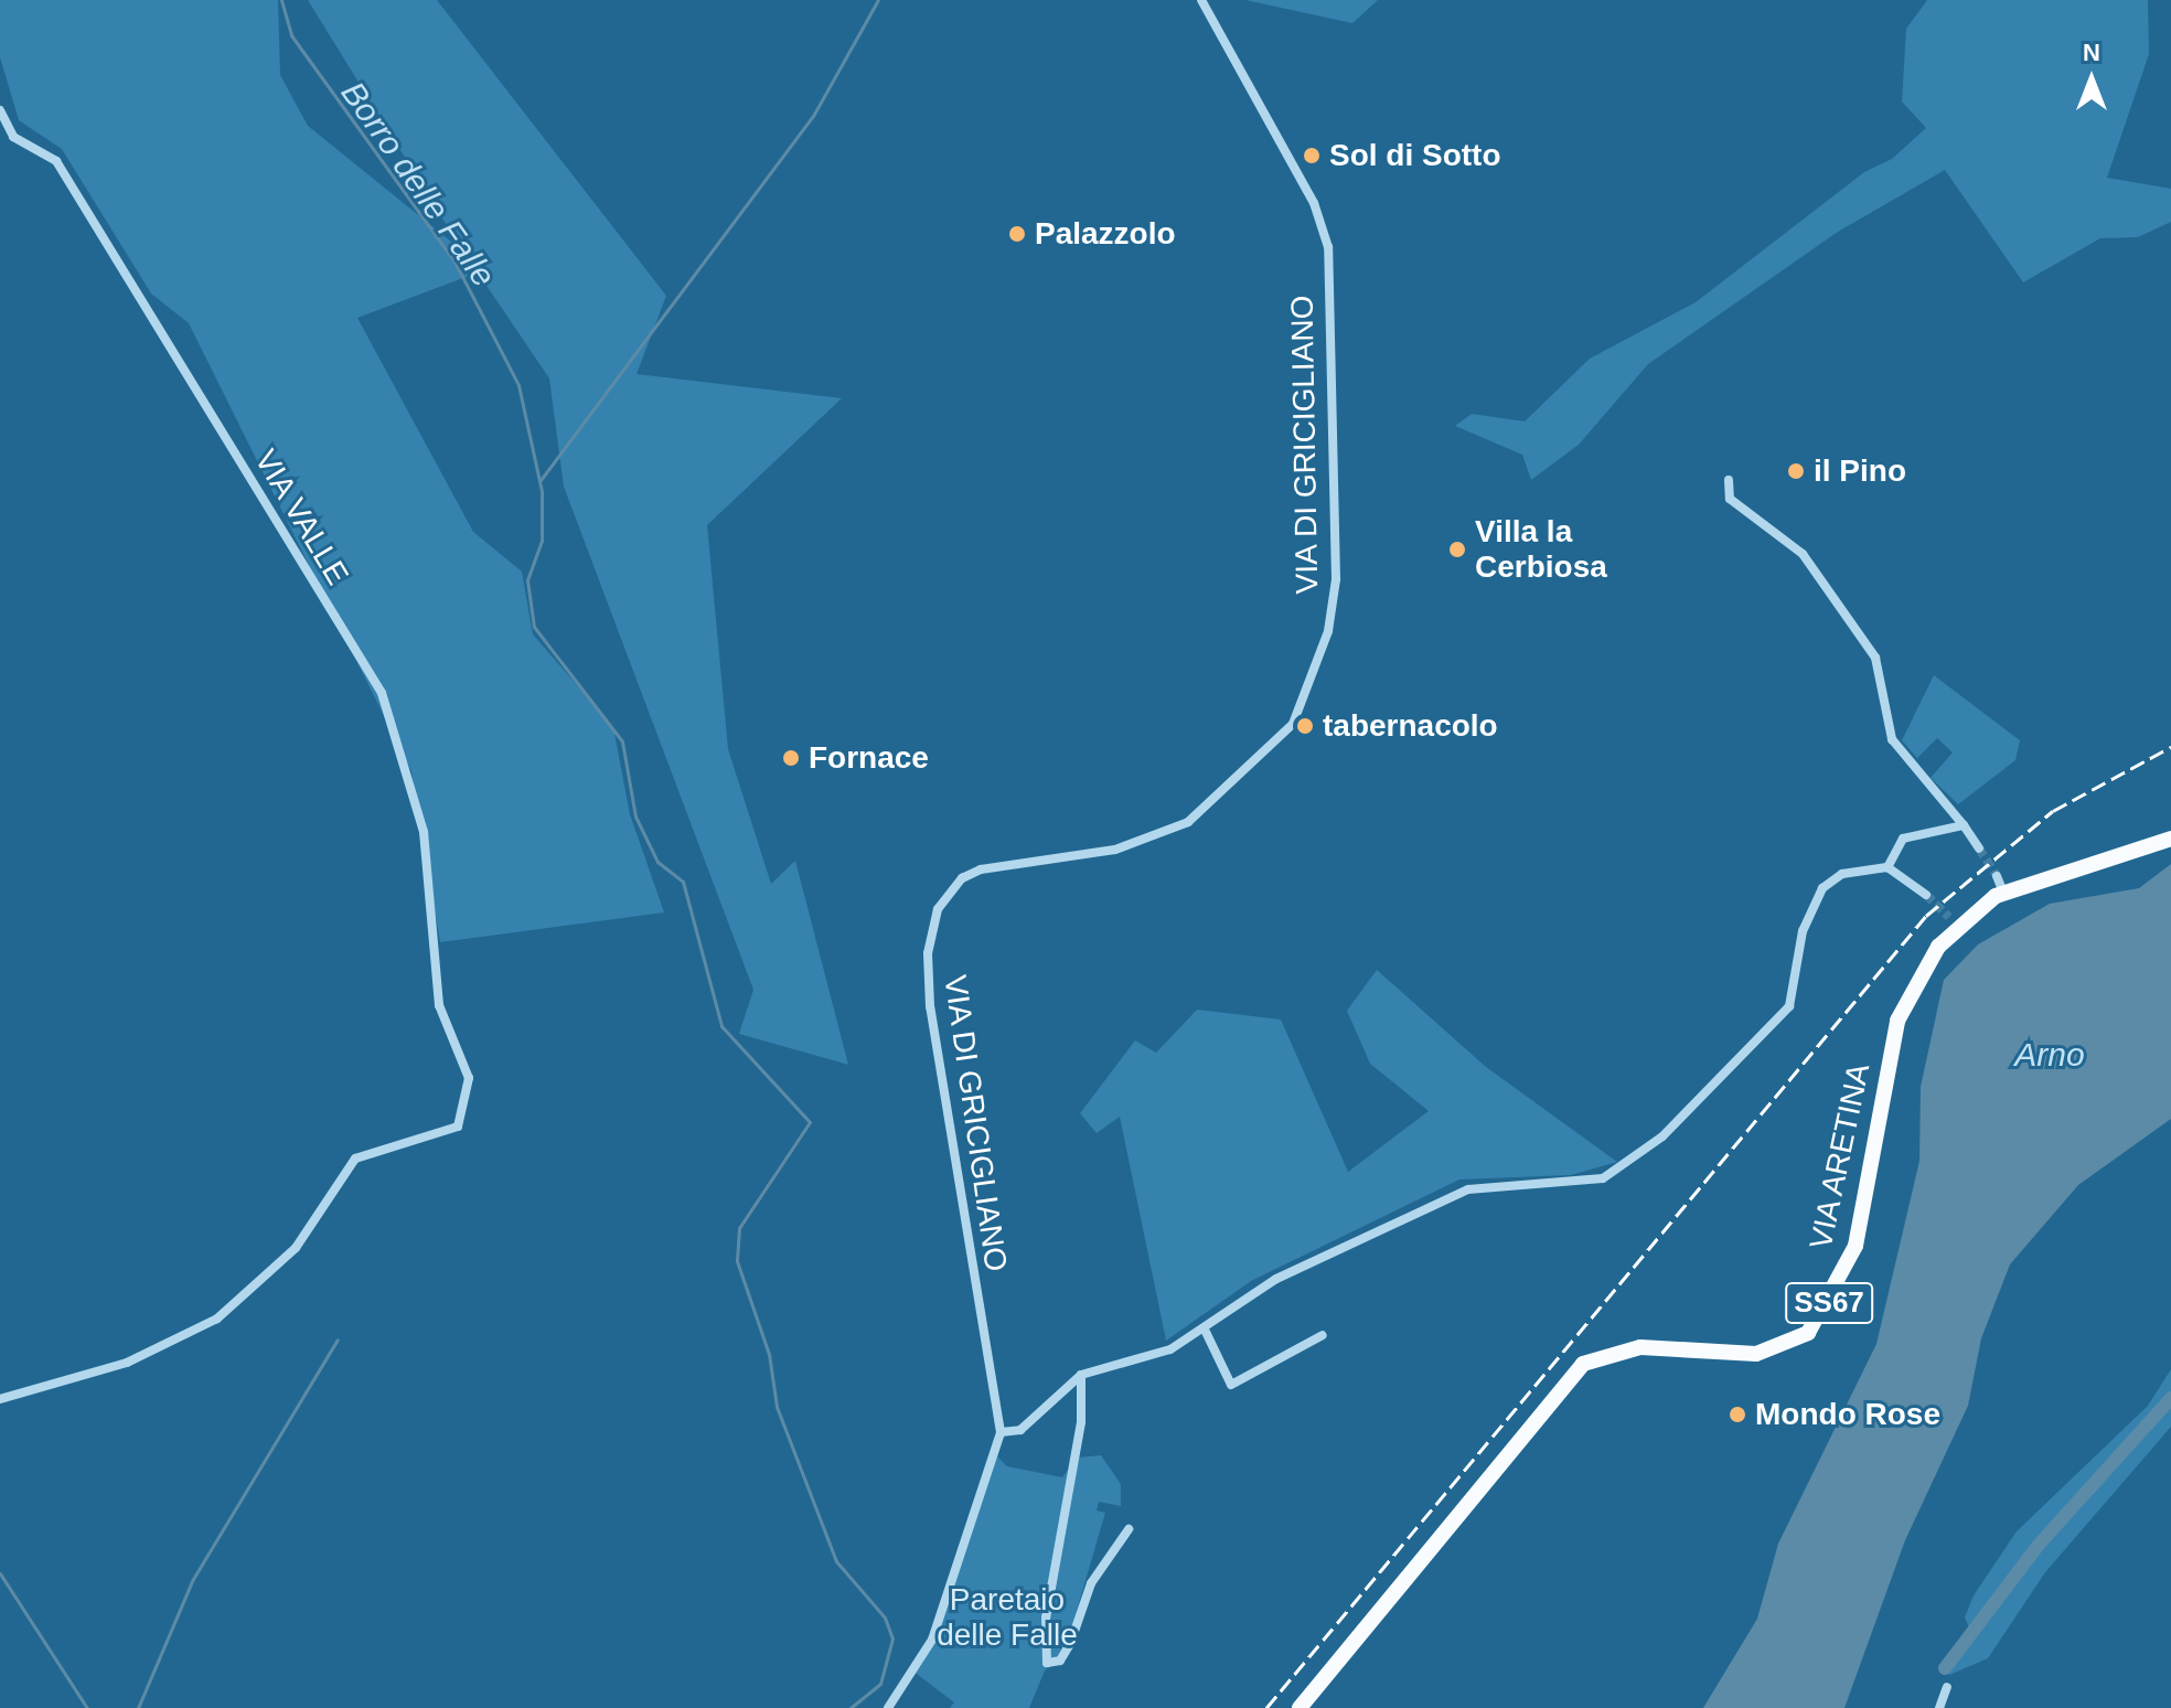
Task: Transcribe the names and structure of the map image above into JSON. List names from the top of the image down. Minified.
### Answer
{"streets":{"main road":["VIA ARETINA","SS67"],"street":["VIA DI GRICIGLIANO","VIA VALLE"]},"water":["Borro delle Falle","Arno"],"parks":["Paretaio delle Falle"],"places":["Sol di Sotto","Palazzolo","il Pino","Villa la Cerbiosa","tabernacolo","Fornace","Mondo Rose"],"north":"top"}
